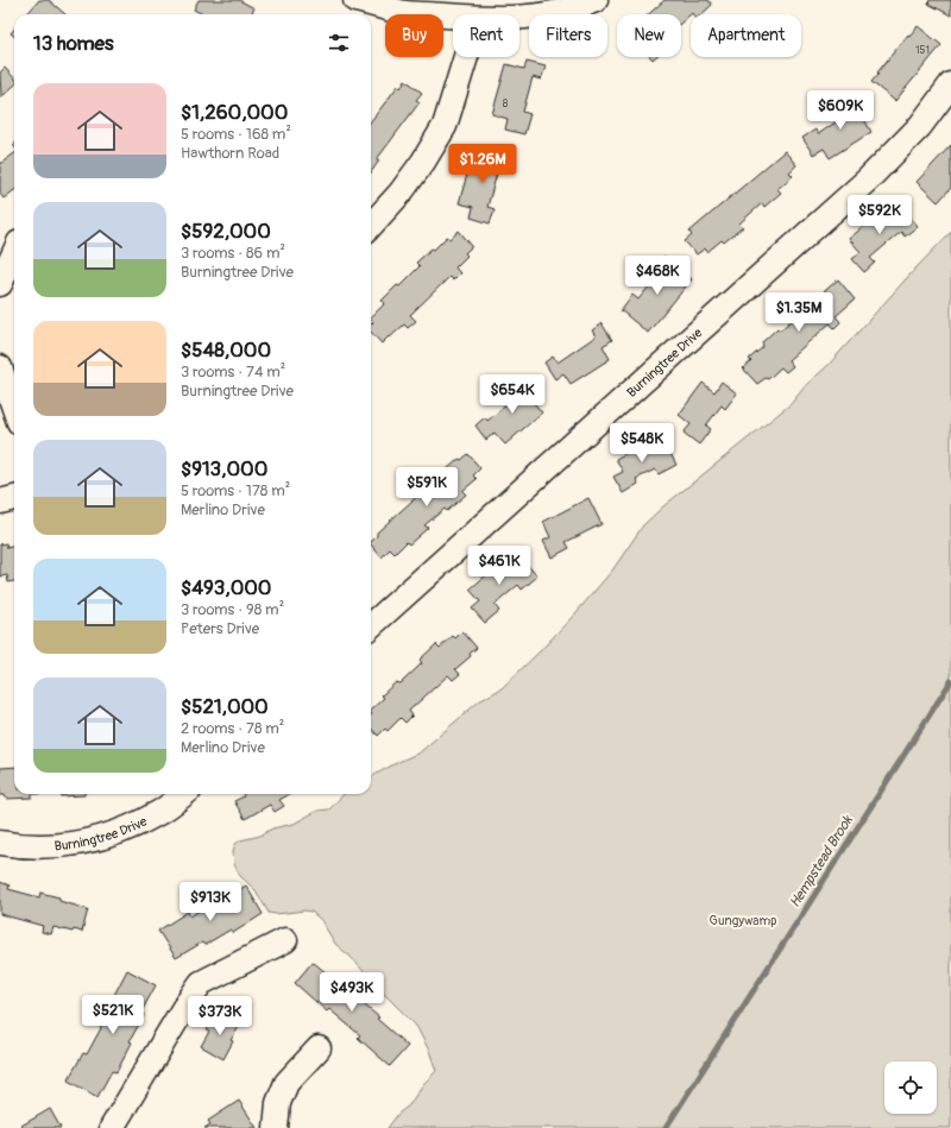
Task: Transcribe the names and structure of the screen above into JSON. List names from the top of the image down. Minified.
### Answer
{"streets":{"street":["Burningtree Drive"]},"water":["Hempstead Brook"],"parks":["Gungywamp"],"house_numbers":["151","8"],"page":{"chip":["Buy","Rent","Filters","New","Apartment"],"heading":"13 homes","list":[{"name":"$1,260,000","note":"5 rooms · 168 m² · Hawthorn Road"},{"name":"$592,000","note":"3 rooms · 86 m² · Burningtree Drive"},{"name":"$548,000","note":"3 rooms · 74 m² · Burningtree Drive"},{"name":"$913,000","note":"5 rooms · 178 m² · Merlino Drive"},{"name":"$493,000","note":"3 rooms · 98 m² · Peters Drive"},{"name":"$521,000","note":"2 rooms · 78 m² · Merlino Drive"}],"price":["$609K","$1.26M","$592K","$468K","$1.35M","$654K","$548K","$591K","$461K","$913K","$493K","$521K","$373K"]}}
